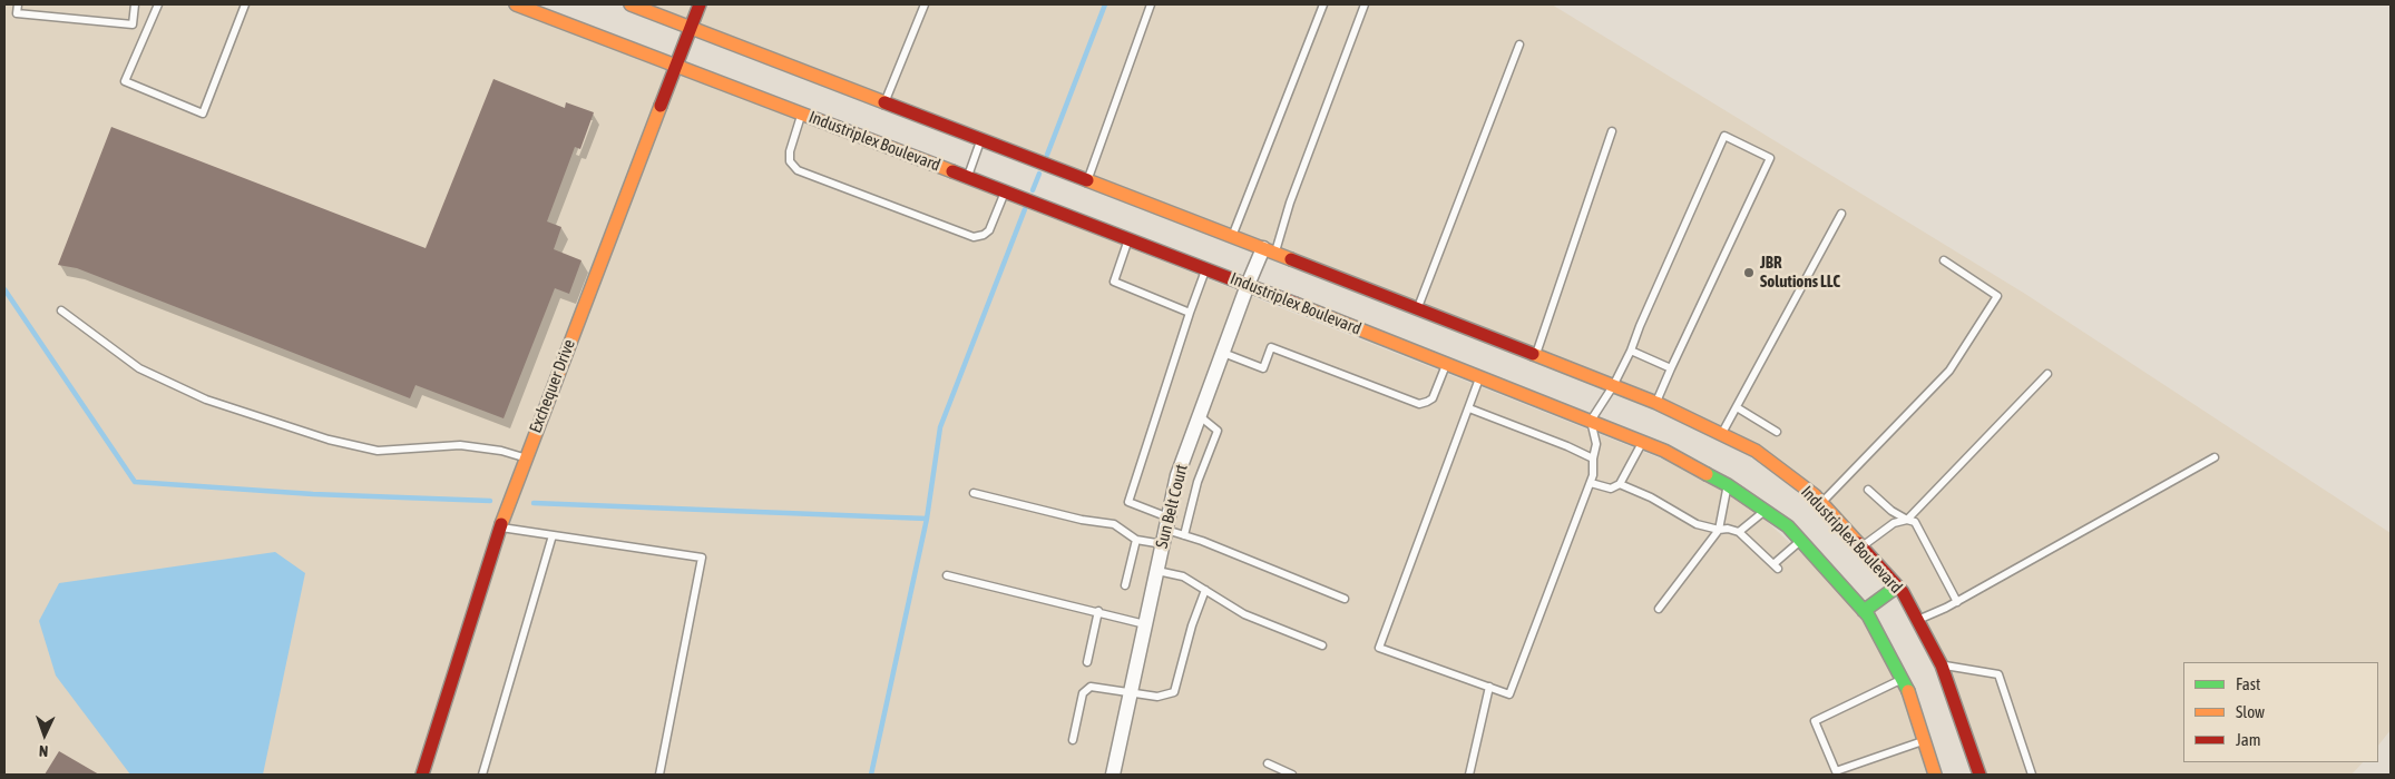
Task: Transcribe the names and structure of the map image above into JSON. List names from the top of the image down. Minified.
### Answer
{"streets":{"street":["Industriplex Boulevard","Exchequer Drive","Sun Belt Court"]},"crossings":[["Industriplex Boulevard","Exchequer Drive"],["Industriplex Boulevard","Sun Belt Court"]],"places":["JBR Solutions LLC"],"legend":["Fast","Slow","Jam"],"north":"bottom"}
